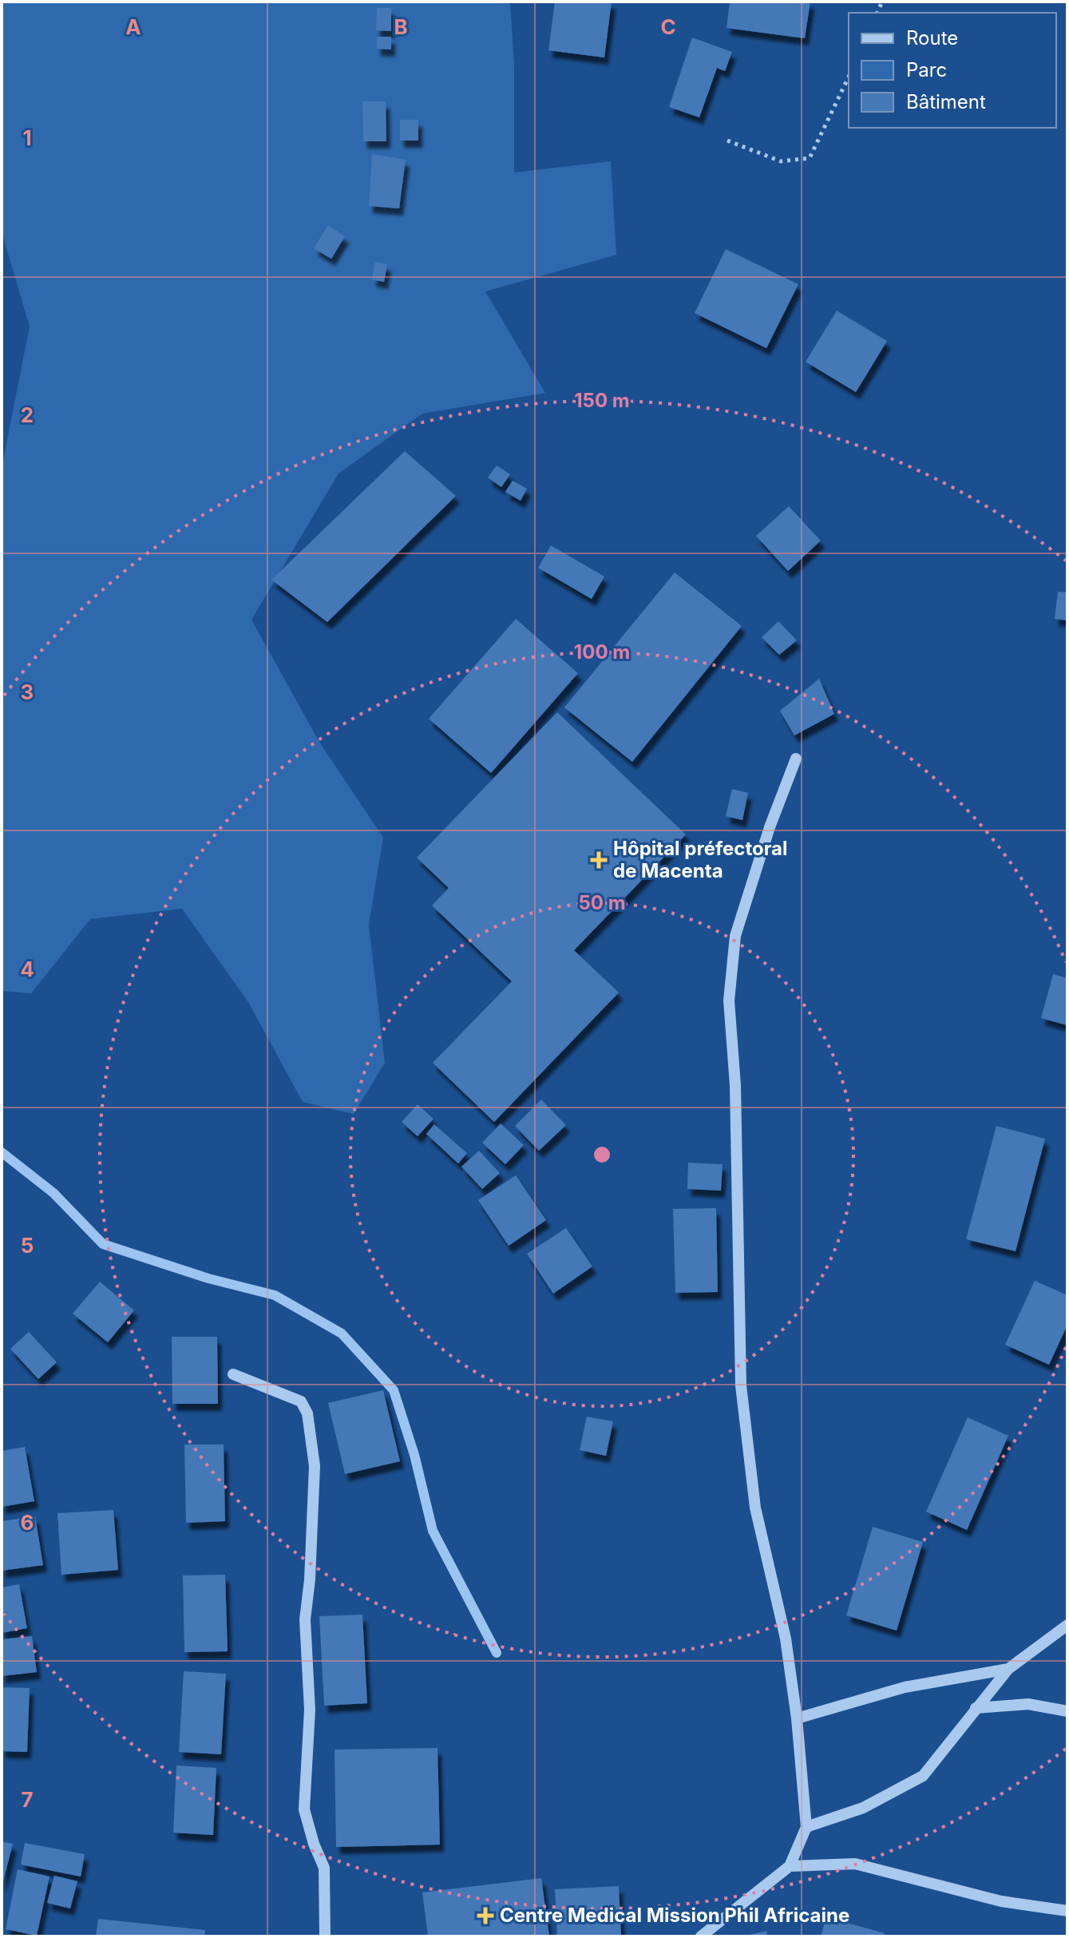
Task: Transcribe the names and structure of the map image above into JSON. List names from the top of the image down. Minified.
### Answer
{"places":{"health":["Hôpital préfectoral de Macenta","Centre Medical Mission Phil Africaine"]},"legend":["Route","Parc","Bâtiment"],"grid":{"columns":["A","B","C"],"rows":["1","2","3","4","5","6","7"]},"rings":["150 m","100 m","50 m"]}
